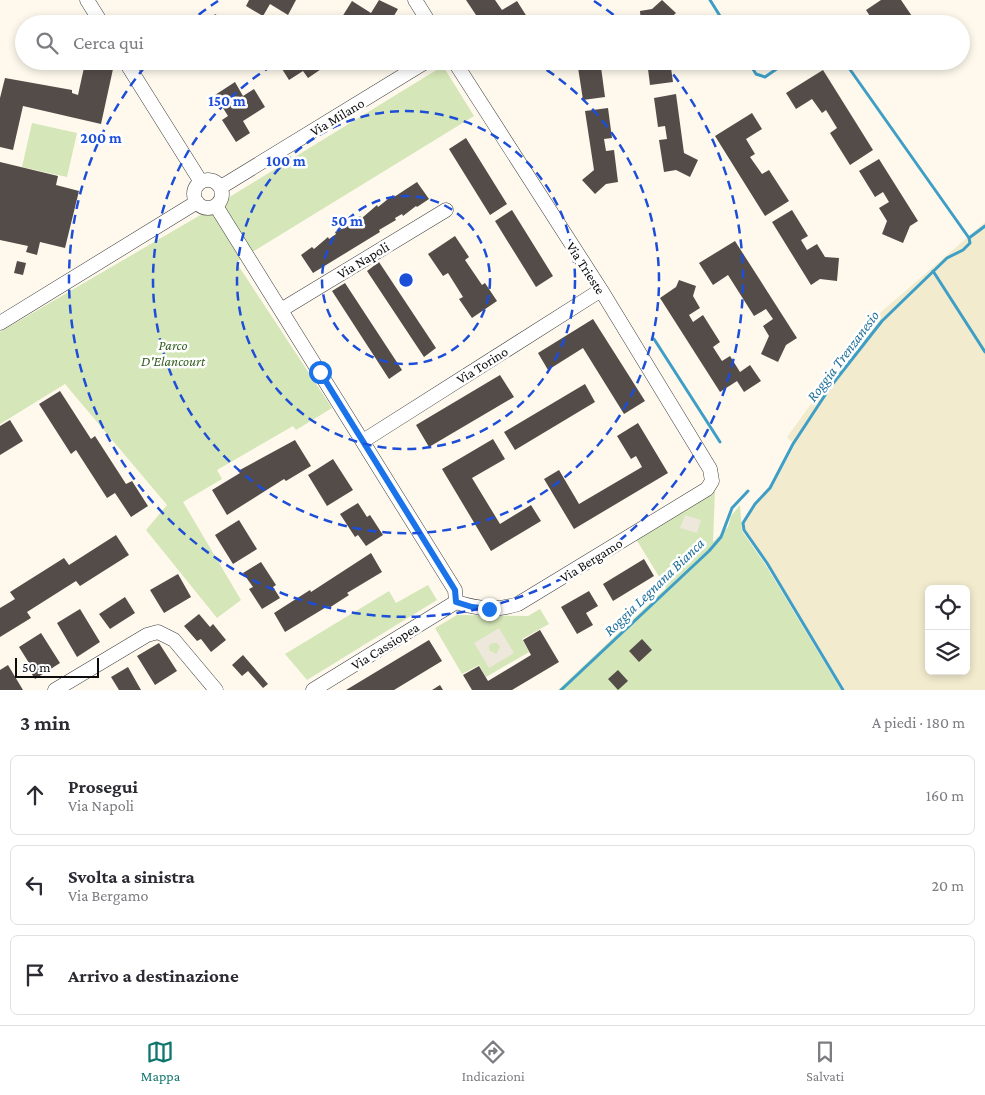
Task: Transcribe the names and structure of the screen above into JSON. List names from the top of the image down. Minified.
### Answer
{"streets":{"street":["Via Milano","Via Napoli","Via Trieste","Via Torino","Via Bergamo","Via Cassiopea"]},"crossings":[["Via Trieste","Via Torino"],["Via Trieste","Via Bergamo"],["Via Bergamo","Via Cassiopea"]],"water":["Roggia Trenzanesio","Roggia Legnana Bianca"],"parks":["Parco D'Elancourt"],"scale_bar":"50 m","page":{"search":"Cerca qui","scale":"50 m","heading":["3 min","A piedi · 180 m"],"list":[["Prosegui","Via Napoli","160 m"],["Svolta a sinistra","Via Bergamo","20 m"],"Arrivo a destinazione"],"nav":["Mappa","Indicazioni","Salvati"]},"rings":["150 m","200 m","100 m","50 m"]}
